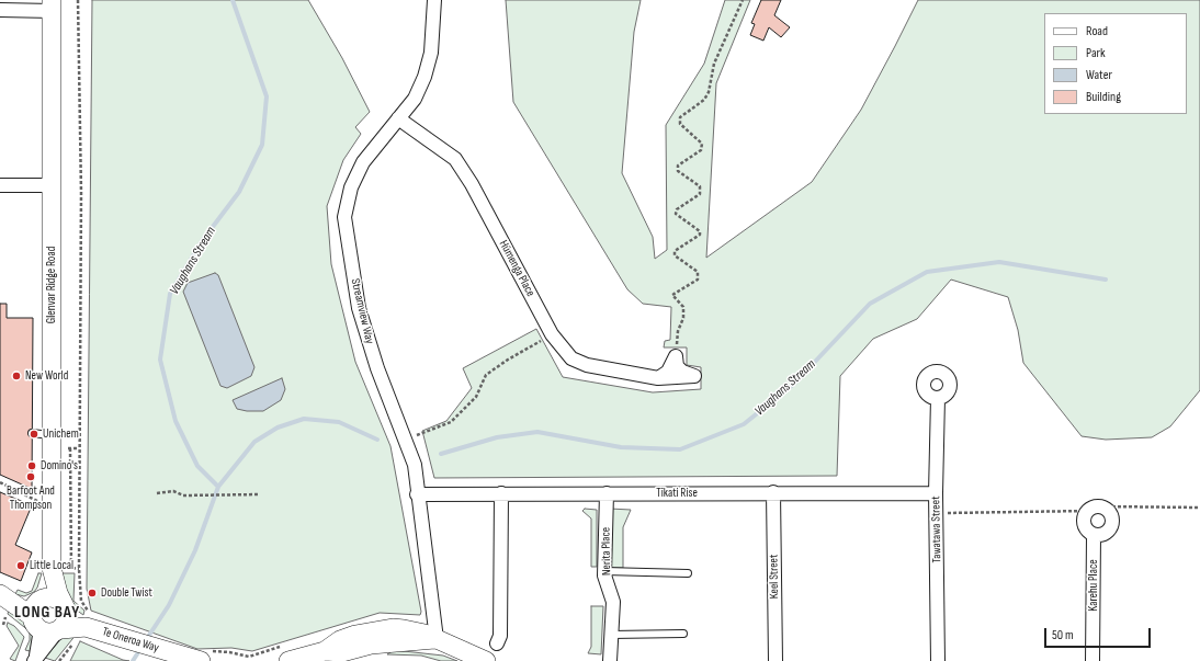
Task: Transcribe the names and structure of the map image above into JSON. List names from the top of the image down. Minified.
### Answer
{"streets":{"street":["Hūmenga Place","Glenvar Ridge Road","Streamview Way","Tīkati Rise","Tawatawa Street","Nerita Place","Keel Street","Karehu Place","Te Oneroa Way"]},"crossings":[["Hūmenga Place","Streamview Way"],["Glenvar Ridge Road","Te Oneroa Way"],["Streamview Way","Tīkati Rise"],["Tīkati Rise","Tawatawa Street"],["Tīkati Rise","Nerita Place"],["Tīkati Rise","Keel Street"]],"districts":["LONG BAY"],"water":["Vaughans Stream"],"places":["New World","Unichem","Domino's","Barfoot And Thompson","Little Local","Double Twist"],"legend":["Road","Park","Water","Building"],"scale_bar":"50 m"}
